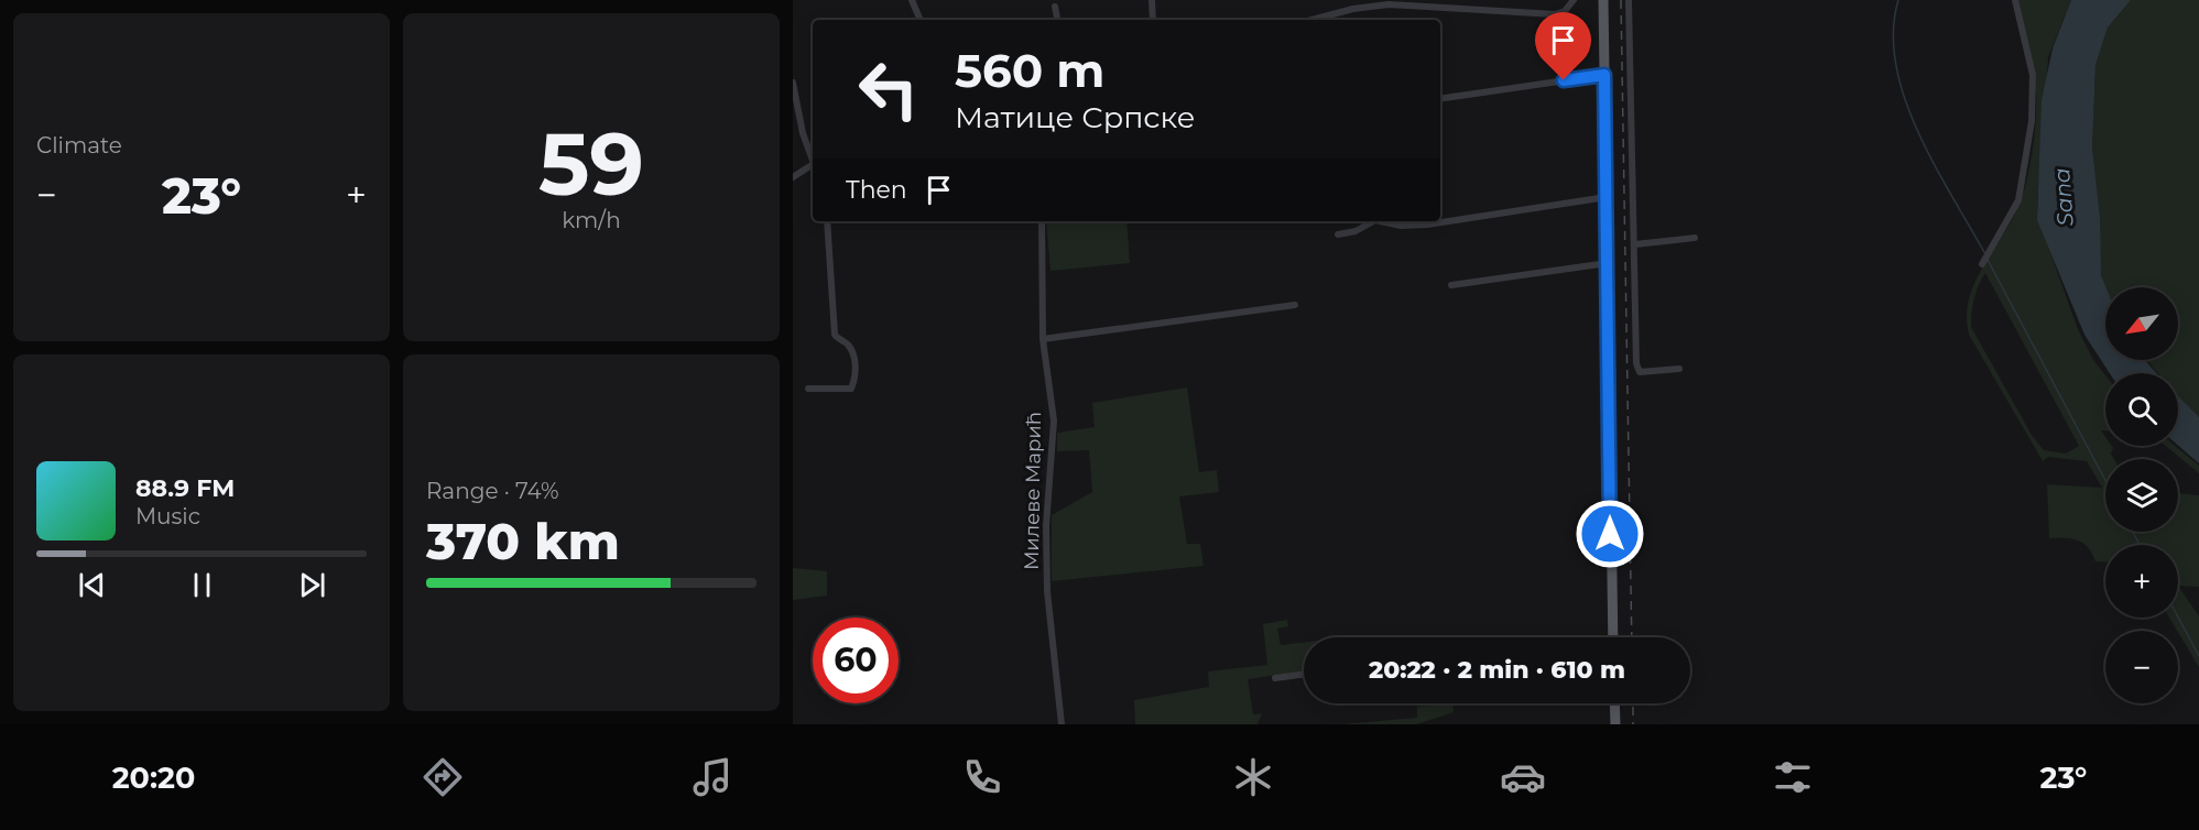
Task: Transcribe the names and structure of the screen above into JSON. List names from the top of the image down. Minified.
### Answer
{"streets":{"street":["Милеве Мaрић"]},"water":["Sana"],"north":"bottom left","page":{"tile":["Climate",["59","km/h"],["Range · 74%","370 km"]],"turn":["560 m","Матице Српске"],"then":"Then","heat":["−","23°","+"],"map_buttons":["+","−"],"song":["88.9 FM","Music"],"limit":"60","trip":"20:22 · 2 min · 610 m","tabs":["20:20","23°"]}}
